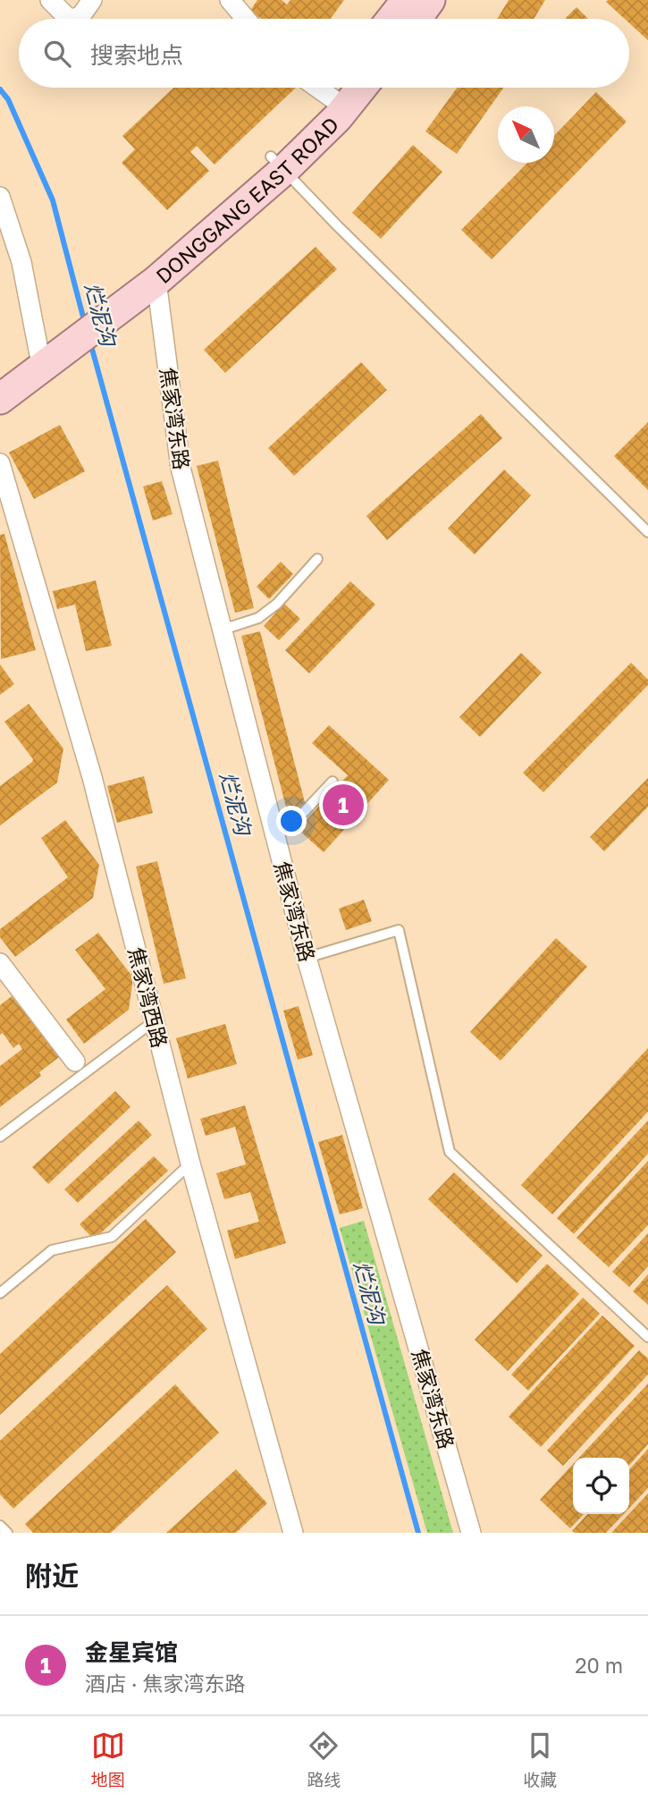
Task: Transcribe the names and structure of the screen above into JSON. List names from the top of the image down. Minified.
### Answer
{"streets":{"main road":["DONGGANG EAST ROAD"],"street":["焦家湾东路","焦家湾西路"]},"crossings":[["DONGGANG EAST ROAD","焦家湾东路"]],"water":["烂泥沟"],"north":"top left","page":{"search":"搜索地点","pins":"1","heading":"附近","list":[{"mark":"1","name":"金星宾馆","note":"酒店 · 焦家湾东路","value":"20 m"}],"nav":["地图","路线","收藏"]}}
